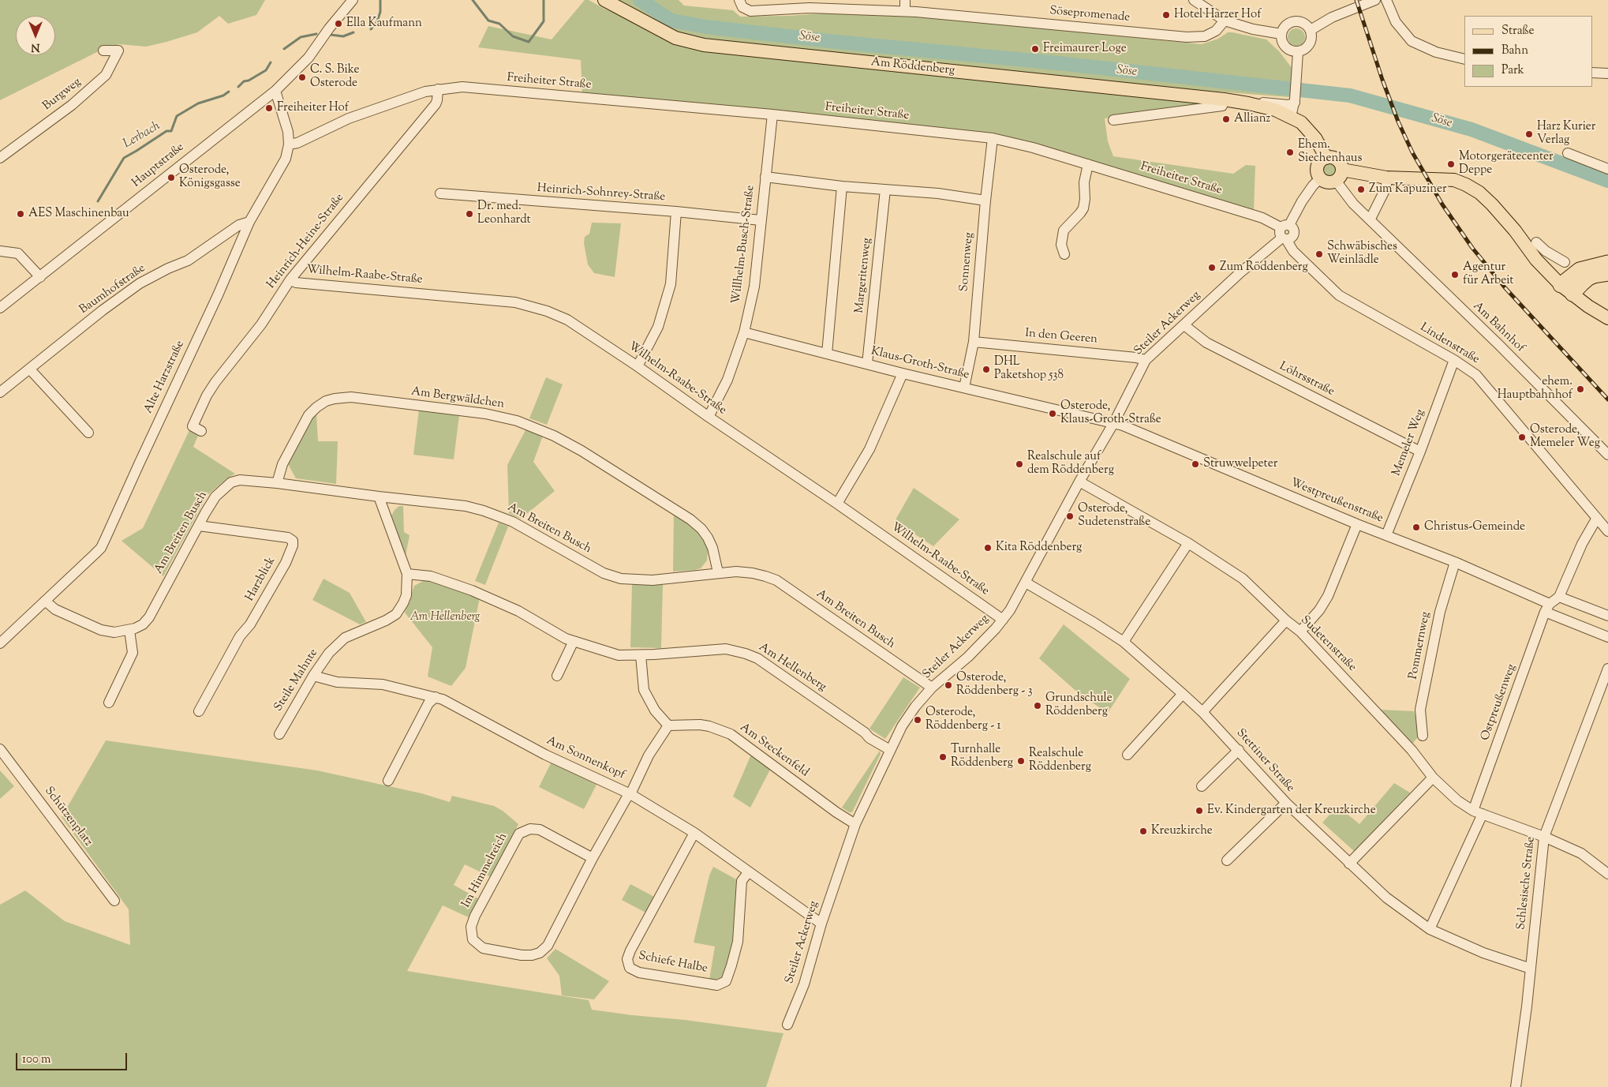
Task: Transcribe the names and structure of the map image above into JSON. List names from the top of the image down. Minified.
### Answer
{"streets":{"main road":["Am Röddenberg"],"street":["Sösepromenade","Freiheiter Straße","Burgweg","Hauptstraße","Heinrich-Sohnrey-Straße","Heinrich-Heine-Straße","Willhelm-Busch-Straße","Sonnenweg","Wilhelm-Raabe-Straße","Margeritenweg","Baumhofstraße","Steiler Ackerweg","Am Bahnhof","In den Geeren","Lindenstraße","Klaus-Groth-Straße","Alte Harzstraße","Löhrsstraße","Am Bergwäldchen","Memeler Weg","Westpreußenstraße","Am Breiten Busch","Harzblick","Sudetenstraße","Pommernweg","Am Hellenberg","Steile Mahnte","Ostpreußenweg","Am Steckenfeld","Am Sonnenkopf","Stettiner Straße","Schützenplatz","Im Himmelreich","Schlesische Straße","Schiefe Halbe"]},"crossings":[["Freiheiter Straße","Heinrich-Heine-Straße"],["Freiheiter Straße","Willhelm-Busch-Straße"],["Freiheiter Straße","Sonnenweg"],["Freiheiter Straße","Steiler Ackerweg"],["Freiheiter Straße","Lindenstraße"],["Freiheiter Straße","Alte Harzstraße"],["Hauptstraße","Alte Harzstraße"],["Heinrich-Sohnrey-Straße","Willhelm-Busch-Straße"],["Heinrich-Heine-Straße","Wilhelm-Raabe-Straße"],["Willhelm-Busch-Straße","Wilhelm-Raabe-Straße"],["Willhelm-Busch-Straße","Klaus-Groth-Straße"],["Sonnenweg","In den Geeren"],["Sonnenweg","Klaus-Groth-Straße"],["Wilhelm-Raabe-Straße","Steiler Ackerweg"],["Margeritenweg","Klaus-Groth-Straße"],["Baumhofstraße","Alte Harzstraße"],["Steiler Ackerweg","Am Bahnhof"],["Steiler Ackerweg","In den Geeren"],["Steiler Ackerweg","Lindenstraße"],["Steiler Ackerweg","Klaus-Groth-Straße"],["Steiler Ackerweg","Löhrsstraße"],["Steiler Ackerweg","Westpreußenstraße"],["Steiler Ackerweg","Am Breiten Busch"],["Steiler Ackerweg","Sudetenstraße"],["Steiler Ackerweg","Am Hellenberg"],["Steiler Ackerweg","Am Steckenfeld"],["Steiler Ackerweg","Am Sonnenkopf"],["Steiler Ackerweg","Stettiner Straße"],["Lindenstraße","Memeler Weg"],["Klaus-Groth-Straße","Westpreußenstraße"],["Alte Harzstraße","Am Breiten Busch"],["Löhrsstraße","Memeler Weg"],["Am Bergwäldchen","Am Breiten Busch"],["Memeler Weg","Westpreußenstraße"],["Westpreußenstraße","Pommernweg"],["Westpreußenstraße","Ostpreußenweg"],["Am Breiten Busch","Harzblick"],["Am Breiten Busch","Steile Mahnte"],["Sudetenstraße","Ostpreußenweg"],["Sudetenstraße","Schlesische Straße"],["Am Hellenberg","Steile Mahnte"],["Steile Mahnte","Am Sonnenkopf"],["Ostpreußenweg","Stettiner Straße"],["Am Sonnenkopf","Im Himmelreich"],["Am Sonnenkopf","Schiefe Halbe"],["Stettiner Straße","Schlesische Straße"]],"water":["Söse","Lerbach"],"parks":["Am Hellenberg"],"places":["Hotel Harzer Hof","Ella Kaufmann","Freimaurer Loge","C. S. Bike Osterode","Freiheiter Hof","Allianz","Harz Kurier Verlag","Ehem. Siechenhaus","Motorgerätecenter Deppe","Osterode, Königsgasse","Zum Kapuziner","AES Maschinenbau","Dr. med. Leonhardt","Schwäbisches Weinlädle","Zum Röddenberg","Agentur für Arbeit","DHL Paketshop 538","ehem. Hauptbahnhof","Osterode, Klaus-Groth-Straße","Osterode, Memeler Weg","Realschule auf dem Röddenberg","Struwwelpeter","Osterode, Sudetenstraße","Christus-Gemeinde","Kita Röddenberg","Osterode, Röddenberg - 3","Grundschule Röddenberg","Osterode, Röddenberg - 1","Turnhalle Röddenberg","Realschule Röddenberg","Ev. Kindergarten der Kreuzkirche","Kreuzkirche"],"legend":["Straße","Bahn","Park"],"scale_bar":"100 m","north":"bottom"}
